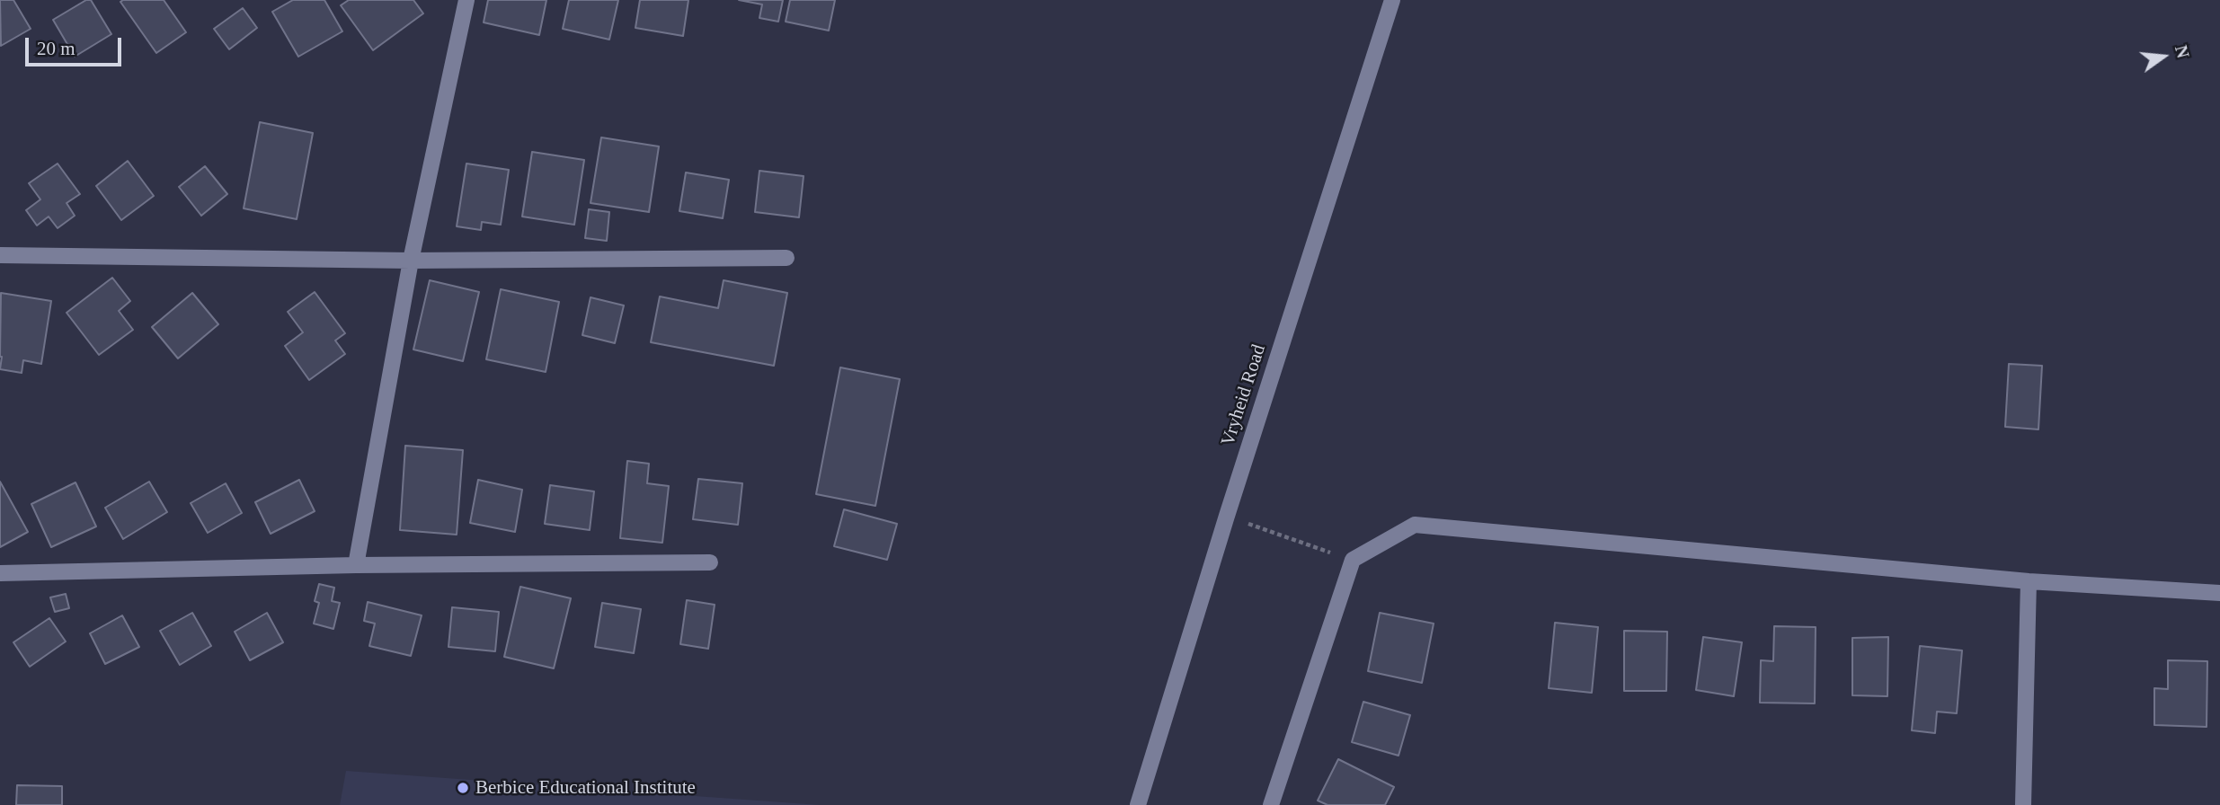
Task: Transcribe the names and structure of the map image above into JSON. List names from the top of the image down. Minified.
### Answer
{"streets":{"street":["Vryheid Road"]},"places":["Berbice Educational Institute"],"scale_bar":"20 m","north":"right"}
